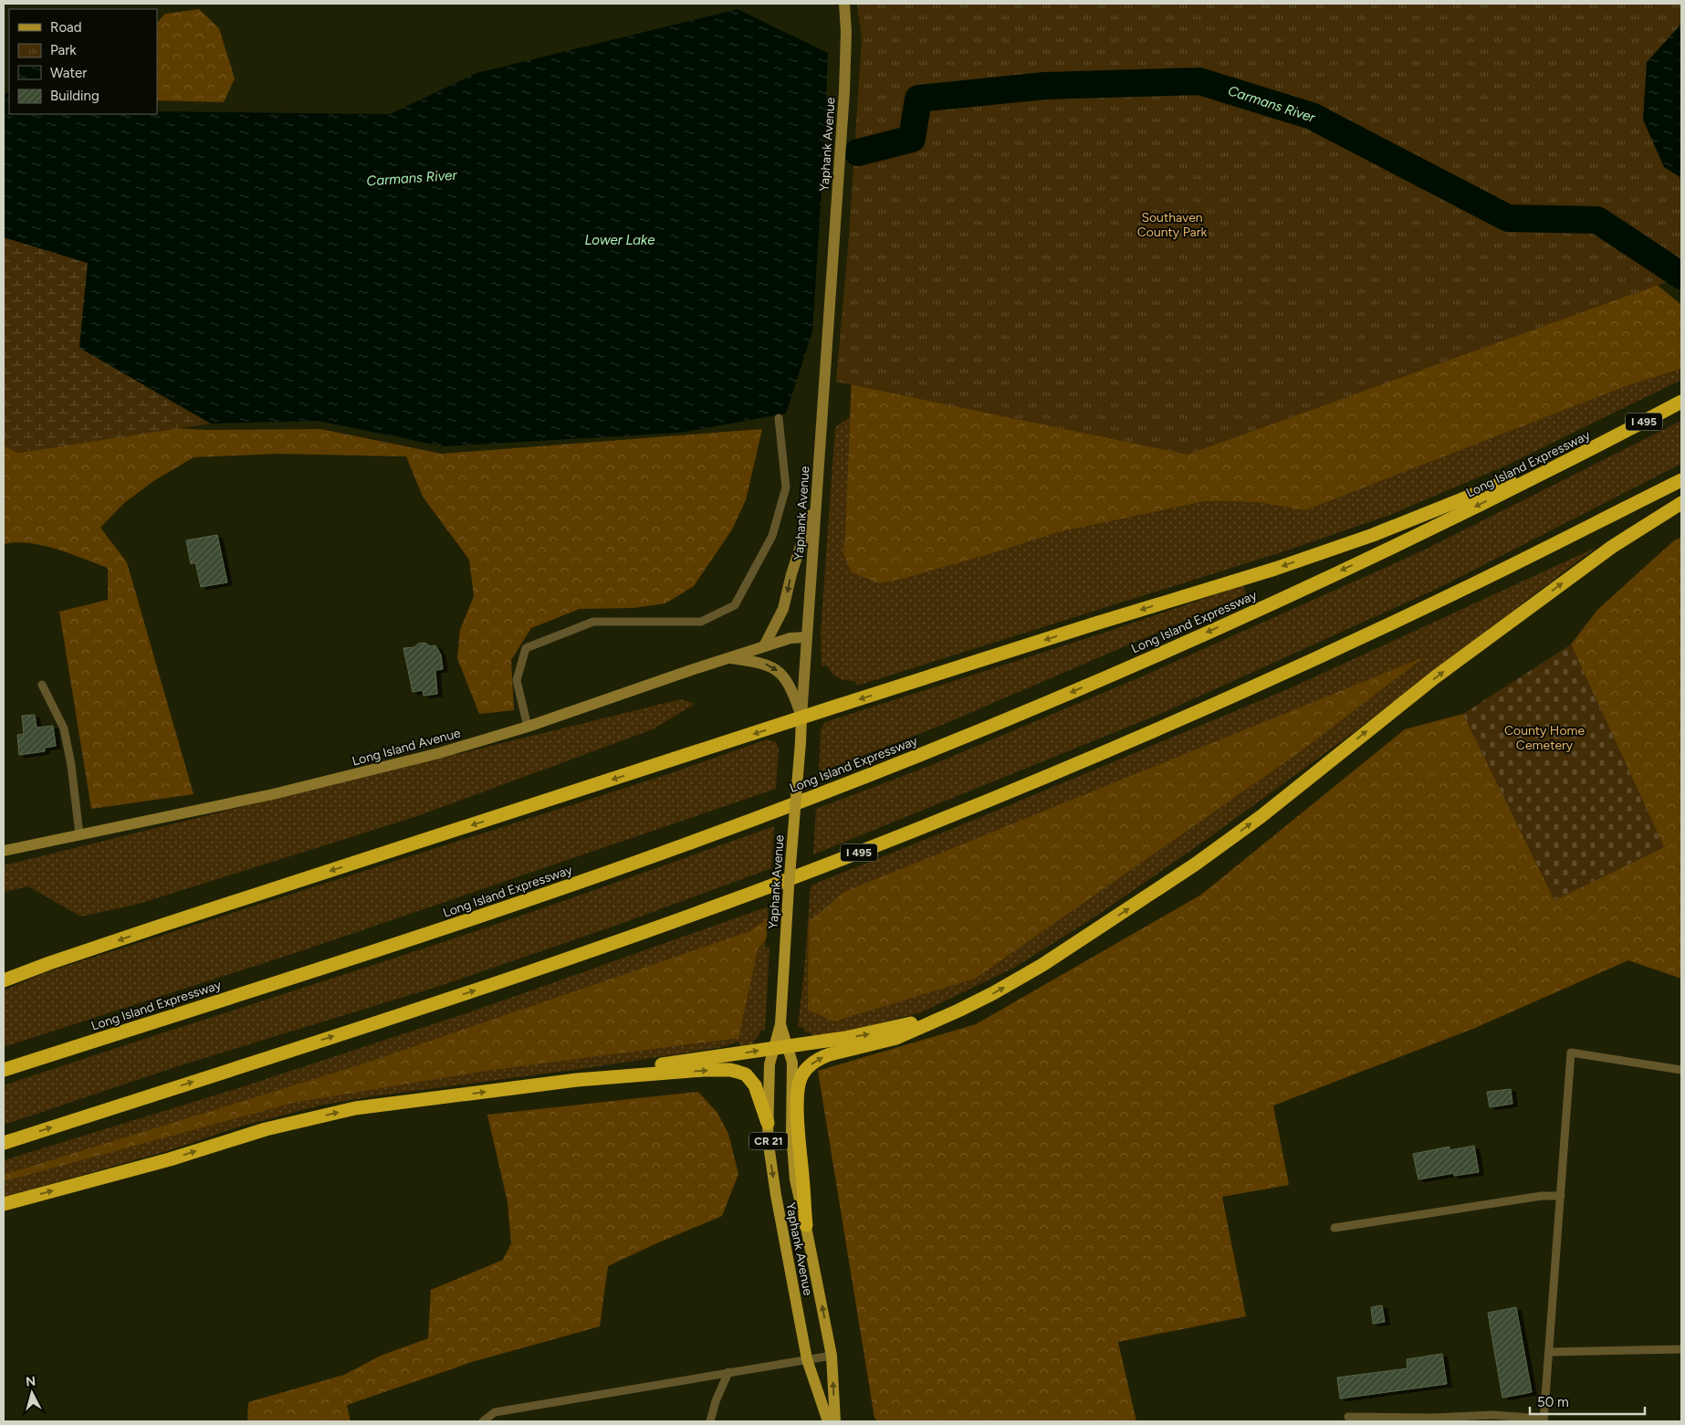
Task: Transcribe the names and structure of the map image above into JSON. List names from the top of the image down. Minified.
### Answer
{"streets":{"highway":["I 495","Long Island Expressway"],"main road":["Yaphank Avenue","Long Island Avenue","CR 21"]},"crossings":[["Yaphank Avenue","Long Island Avenue"]],"water":["Carmans River","Lower Lake"],"parks":["Southaven County Park","County Home Cemetery"],"legend":["Road","Park","Water","Building"],"scale_bar":"50 m","north":"top"}
